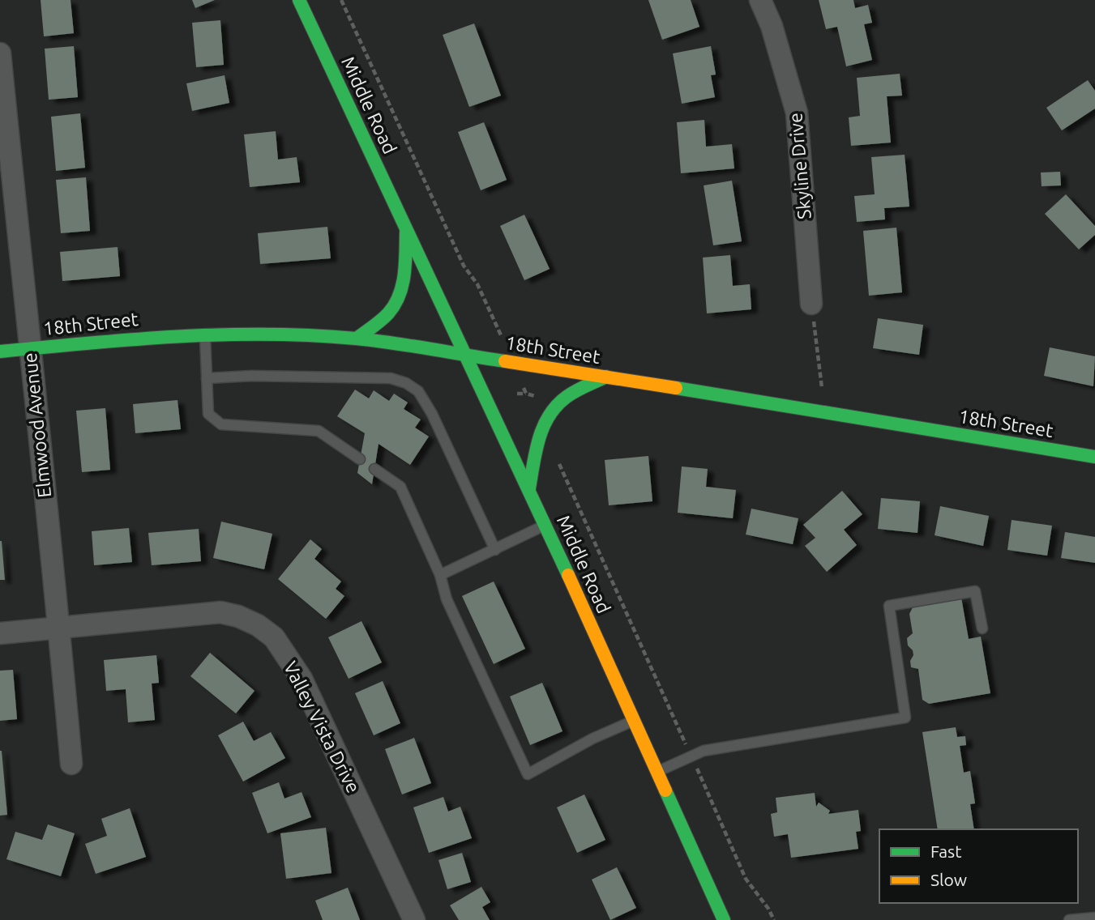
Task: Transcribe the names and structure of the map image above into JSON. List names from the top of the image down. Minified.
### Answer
{"streets":{"main road":["Middle Road","18th Street"],"street":["Skyline Drive","Elmwood Avenue","Valley Vista Drive"]},"crossings":[["Middle Road","18th Street"],["18th Street","Elmwood Avenue"],["Elmwood Avenue","Valley Vista Drive"]],"legend":["Fast","Slow"]}
